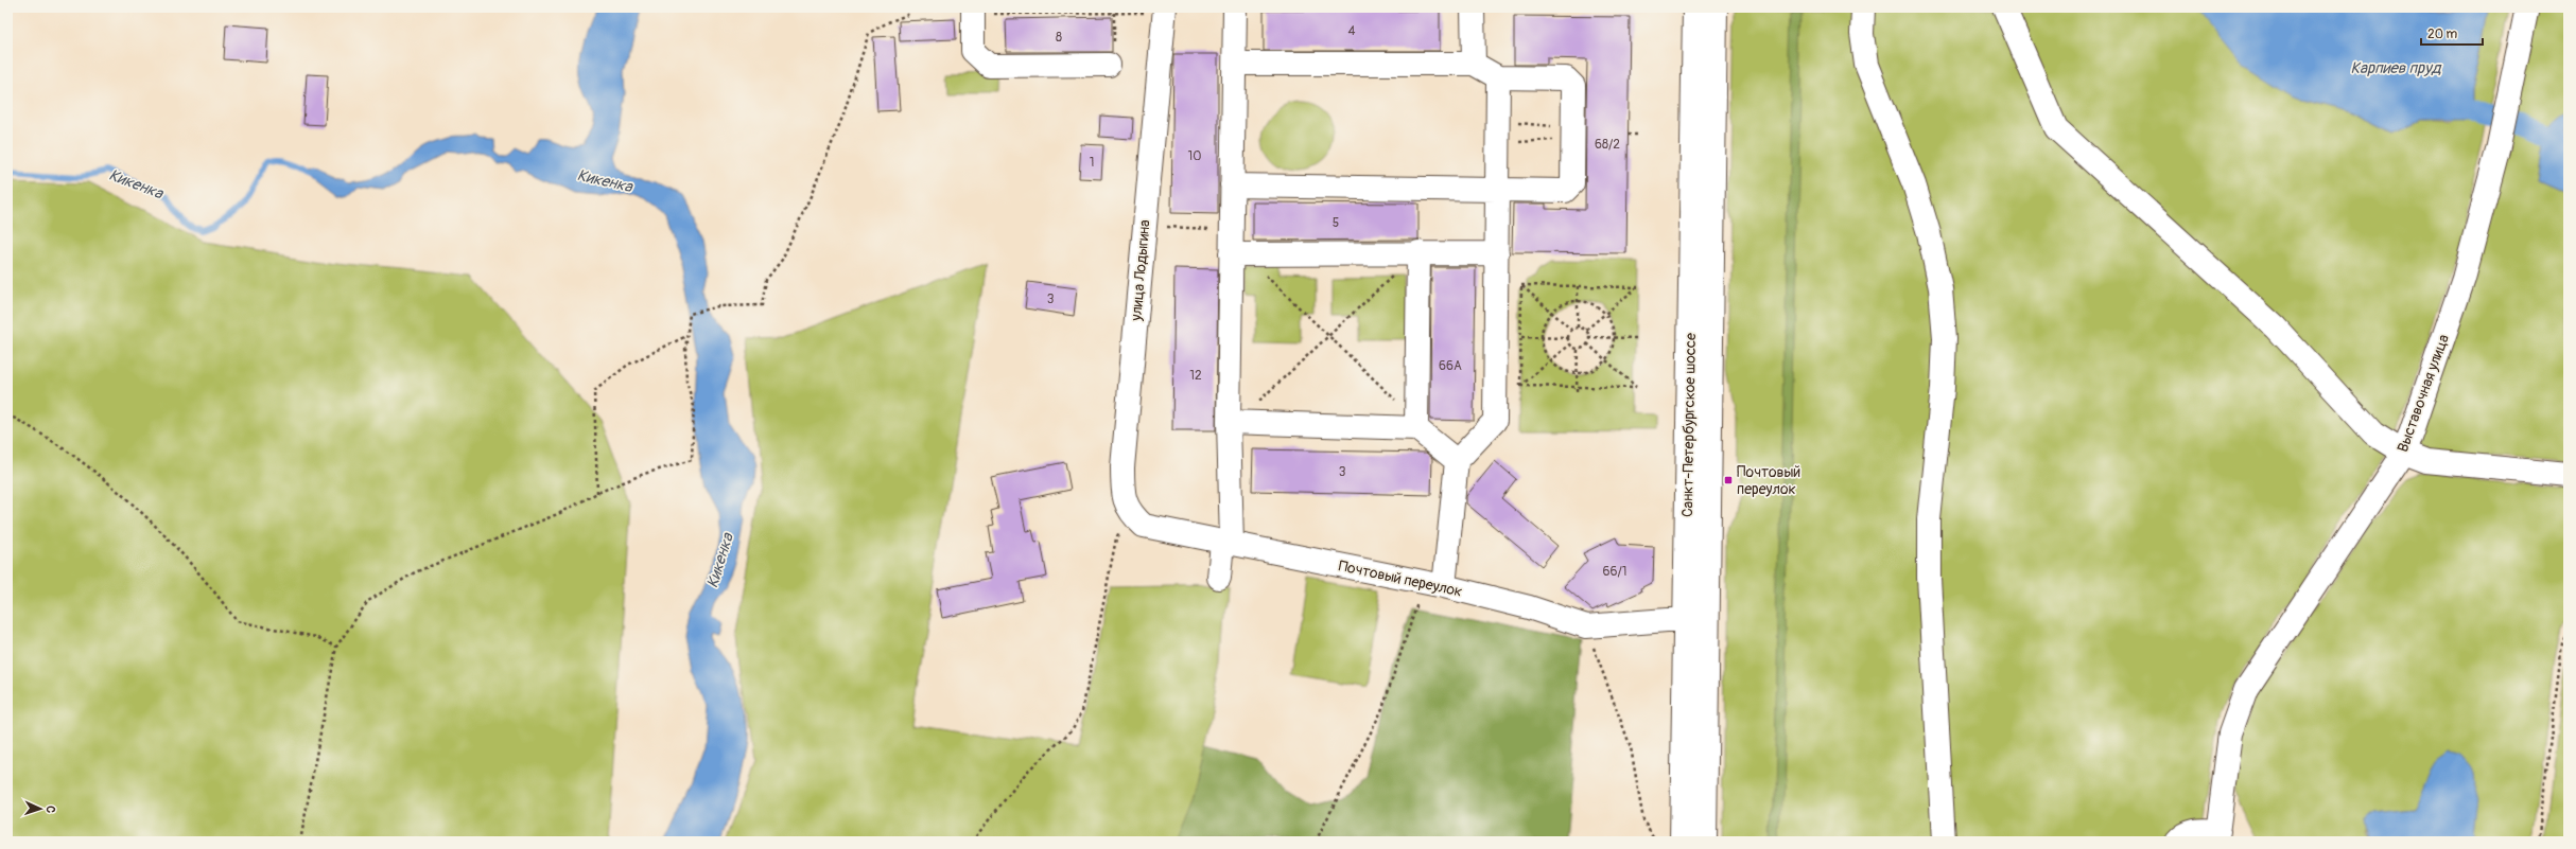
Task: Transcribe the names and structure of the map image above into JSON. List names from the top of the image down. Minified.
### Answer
{"streets":{"main road":["улица Лодыгина","Выставочная улица","Санкт-Петербургское шоссе","Почтовый переулок"]},"crossings":[["улица Лодыгина","Почтовый переулок"],["Санкт-Петербургское шоссе","Почтовый переулок"]],"water":["Карпиев пруд","Кикенка"],"places":{"transit":["Почтовый переулок"]},"house_numbers":["4","8","68/2","10","1","5","3","66А","12","3","66/1"],"scale_bar":"20 m","north":"right"}
